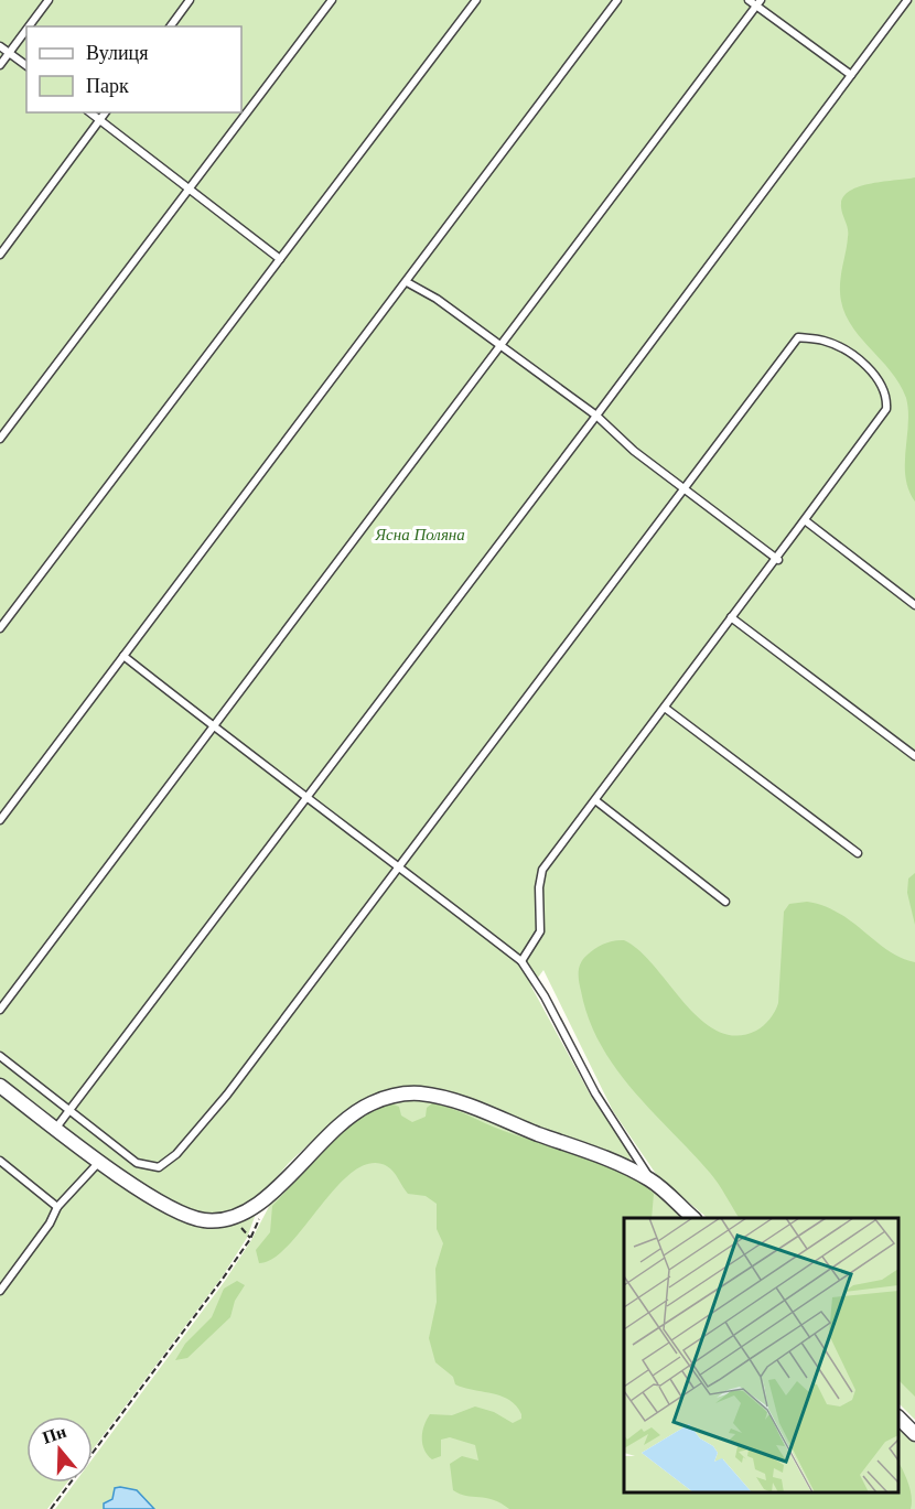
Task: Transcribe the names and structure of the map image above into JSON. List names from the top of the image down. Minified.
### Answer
{"parks":["Ясна Поляна"],"legend":["Вулиця","Парк"],"north":"top"}
